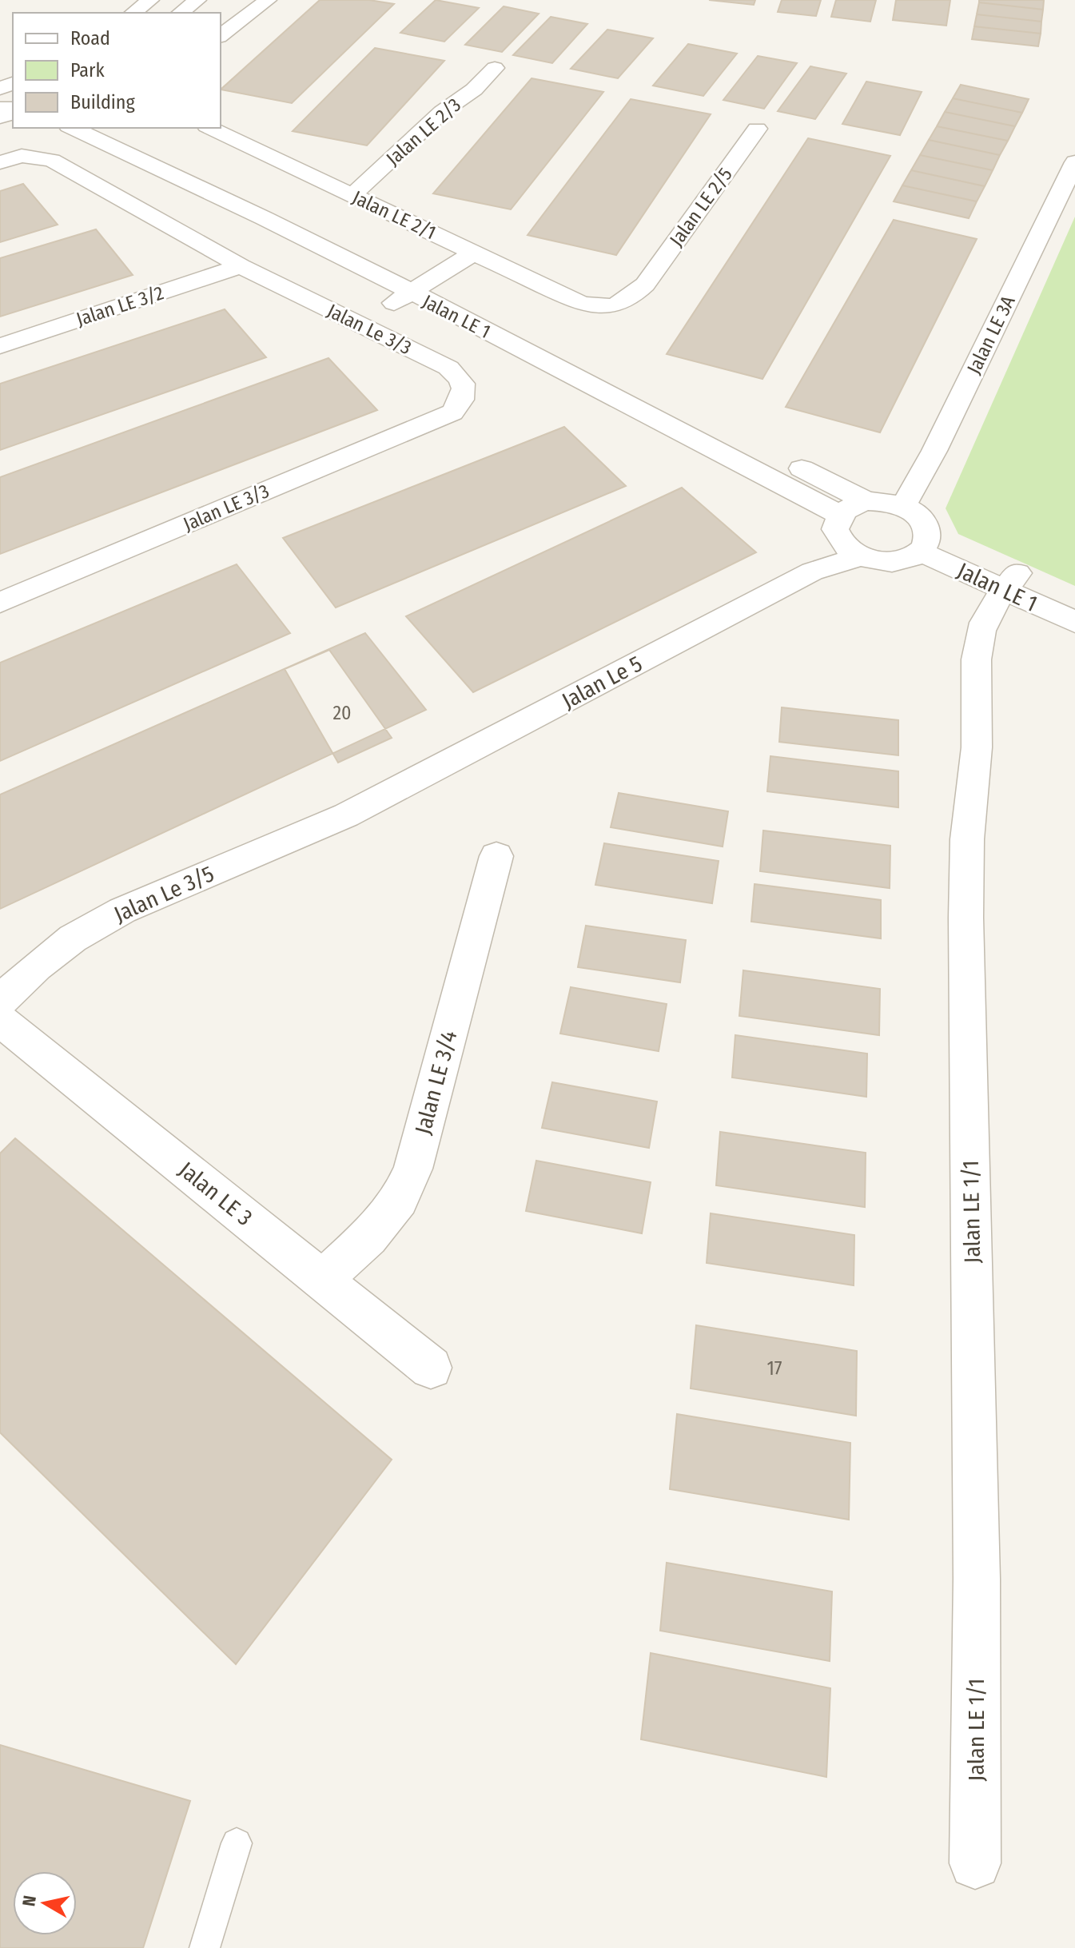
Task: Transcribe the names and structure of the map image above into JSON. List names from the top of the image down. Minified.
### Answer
{"streets":{"street":["Jalan LE 2/3","Jalan LE 2/5","Jalan LE 2/1","Jalan LE 3/2","Jalan LE 1","Jalan Le 3/3","Jalan LE 3A","Jalan LE 3/3","Jalan Le 5","Jalan Le 3/5","Jalan LE 3/4","Jalan LE 3","Jalan LE 1/1"]},"crossings":[["Jalan LE 2/3","Jalan LE 2/1"],["Jalan LE 2/5","Jalan LE 2/1"],["Jalan LE 3/2","Jalan Le 3/3"],["Jalan LE 1","Jalan LE 3A"],["Jalan LE 1","Jalan Le 5"],["Jalan LE 1","Jalan LE 1/1"],["Jalan Le 3/3","Jalan LE 3/3"],["Jalan LE 3A","Jalan Le 5"],["Jalan Le 5","Jalan Le 3/5"],["Jalan LE 3/4","Jalan LE 3"]],"house_numbers":["20","17"],"legend":["Road","Park","Building"],"north":"left"}
